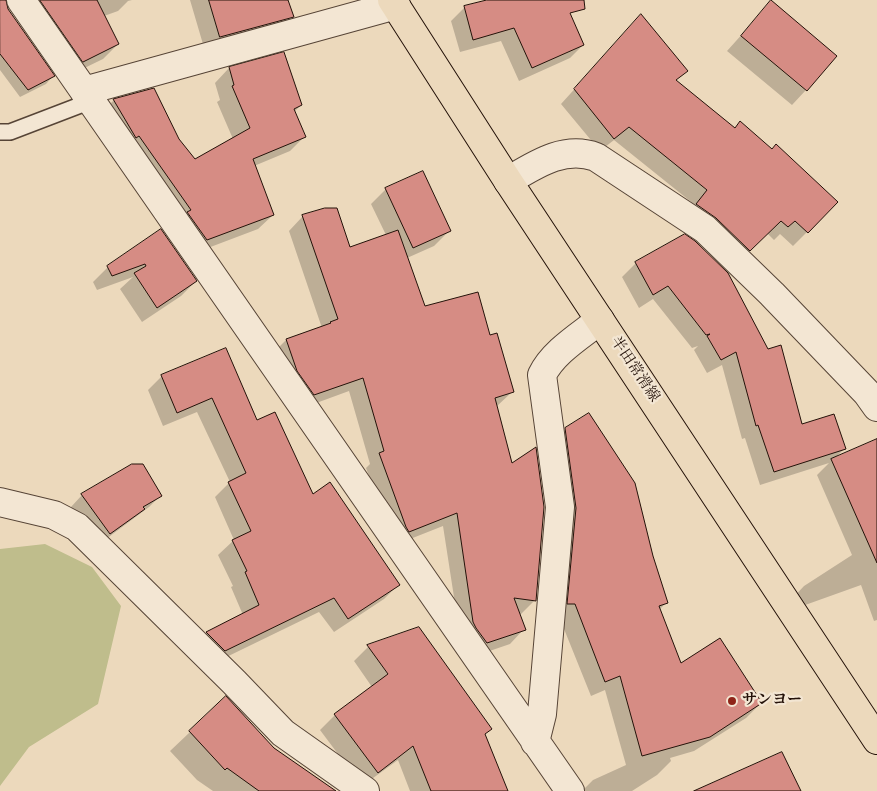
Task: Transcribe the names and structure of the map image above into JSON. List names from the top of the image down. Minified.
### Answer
{"streets":{"main road":["半田常滑線"]},"places":["サンヨー"]}
